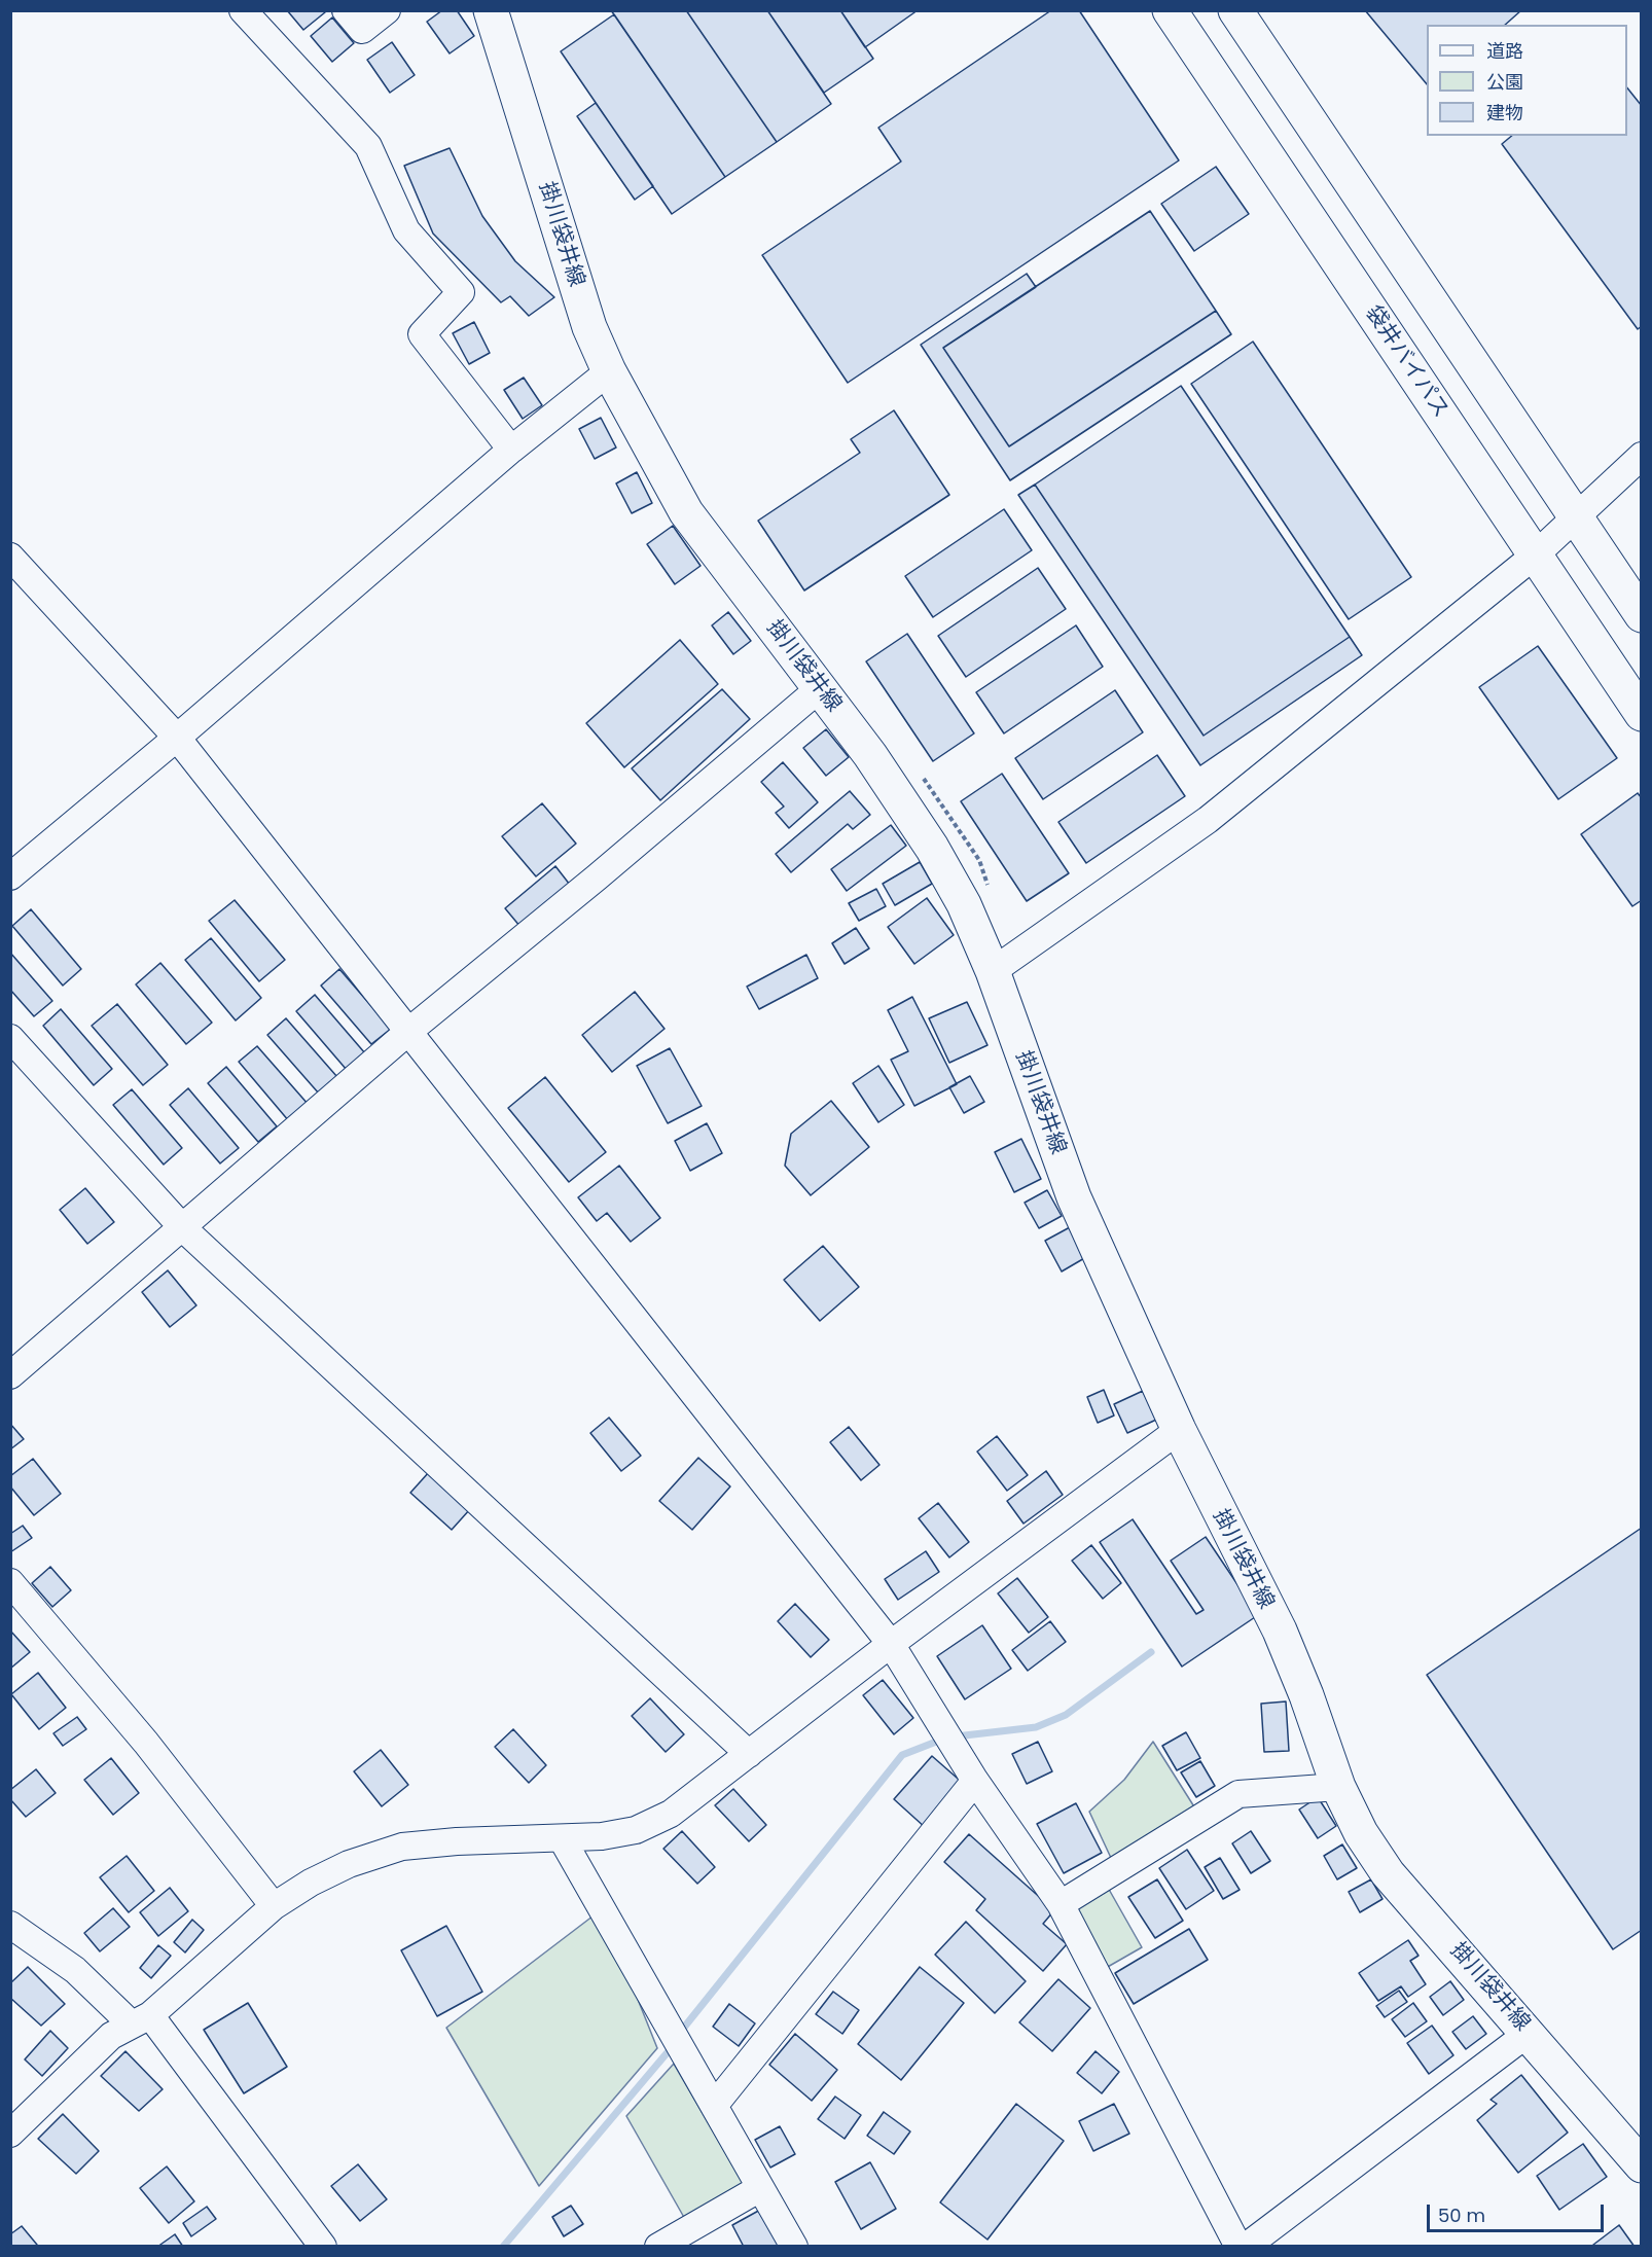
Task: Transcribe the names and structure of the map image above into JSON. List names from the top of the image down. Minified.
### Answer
{"streets":{"main road":["掛川袋井線","袋井バイパス"]},"legend":["道路","公園","建物"],"scale_bar":"50 m"}
